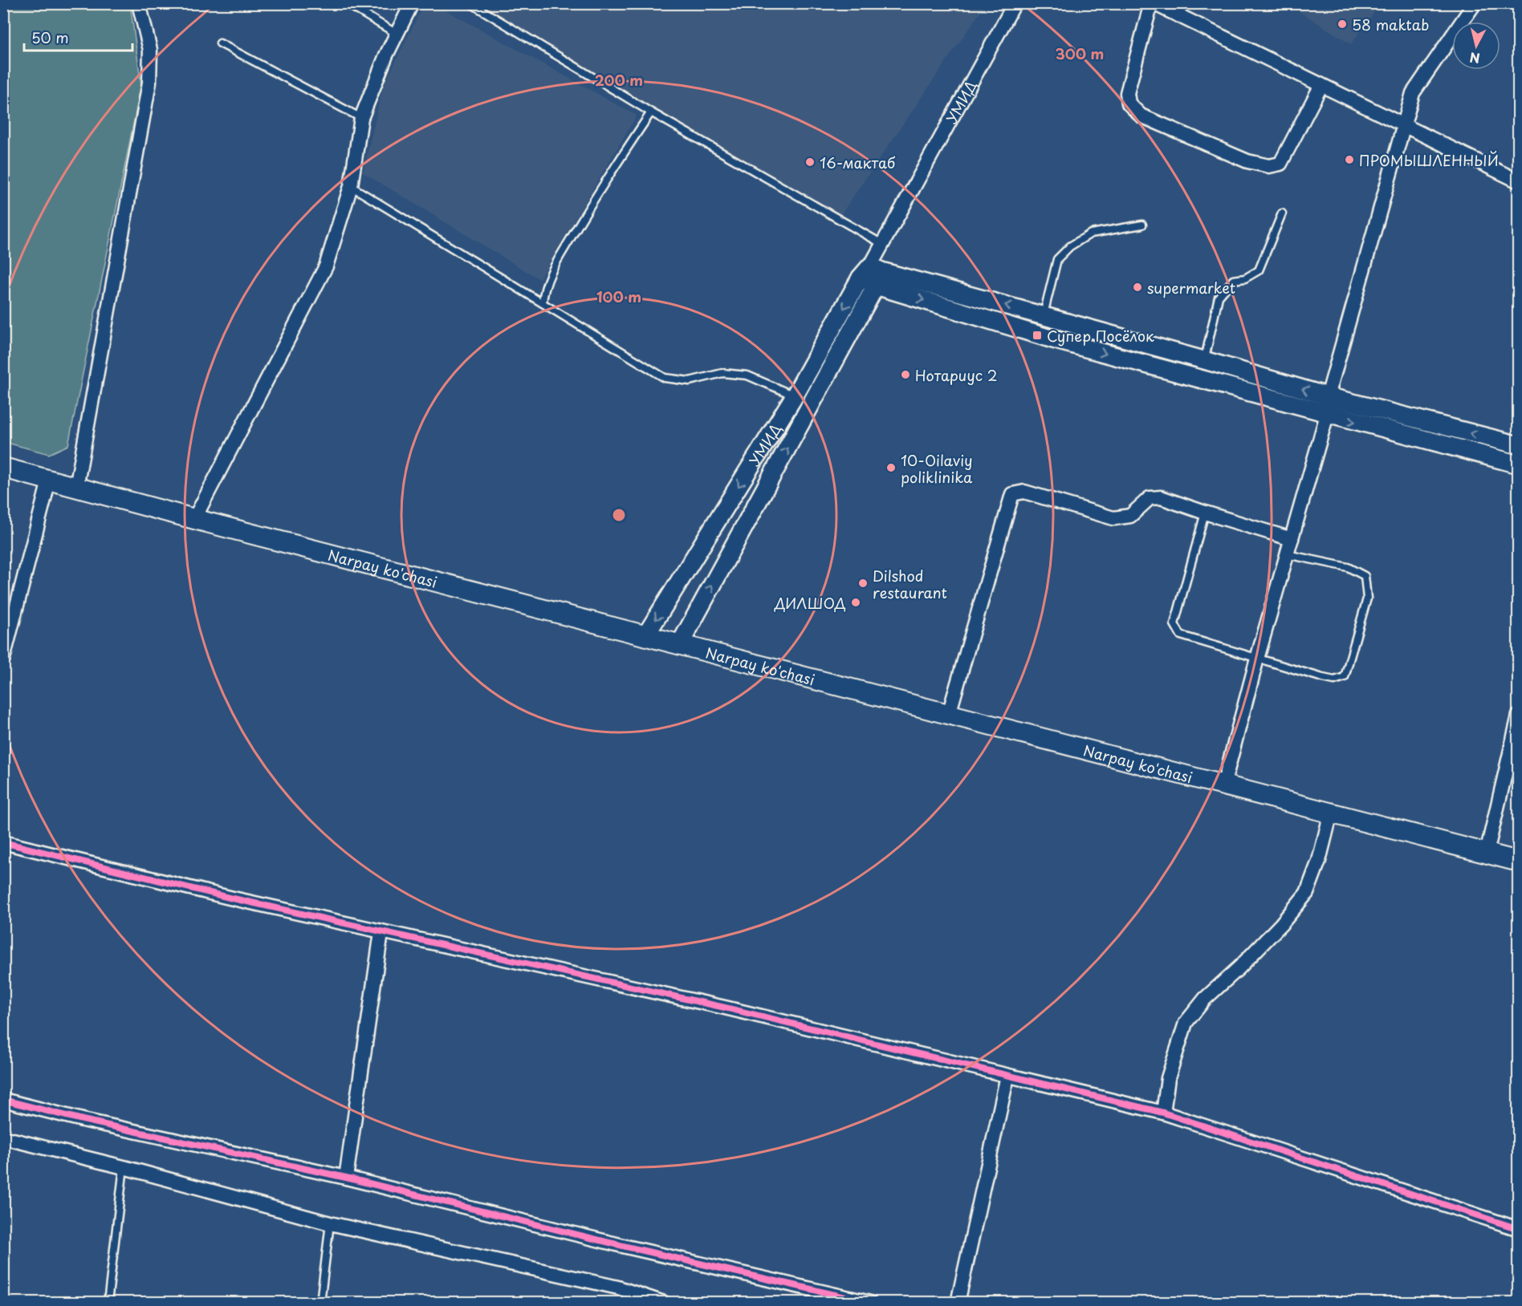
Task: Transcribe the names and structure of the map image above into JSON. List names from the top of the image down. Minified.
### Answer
{"streets":{"main road":["Narpay ko'chasi"],"street":["УМИД"]},"crossings":[["УМИД","Narpay ko'chasi"]],"places":{"other":["58 maktab","ПРОМЫШЛЕННЫЙ","16-мактаб","supermarket","Нотариус 2","10-Oilaviy poliklinika","Dilshod restaurant","ДИЛШОД"],"transit":["Супер Посёлок"]},"scale_bar":"50 m","north":"bottom","rings":["300 m","200 m","100 m"]}
